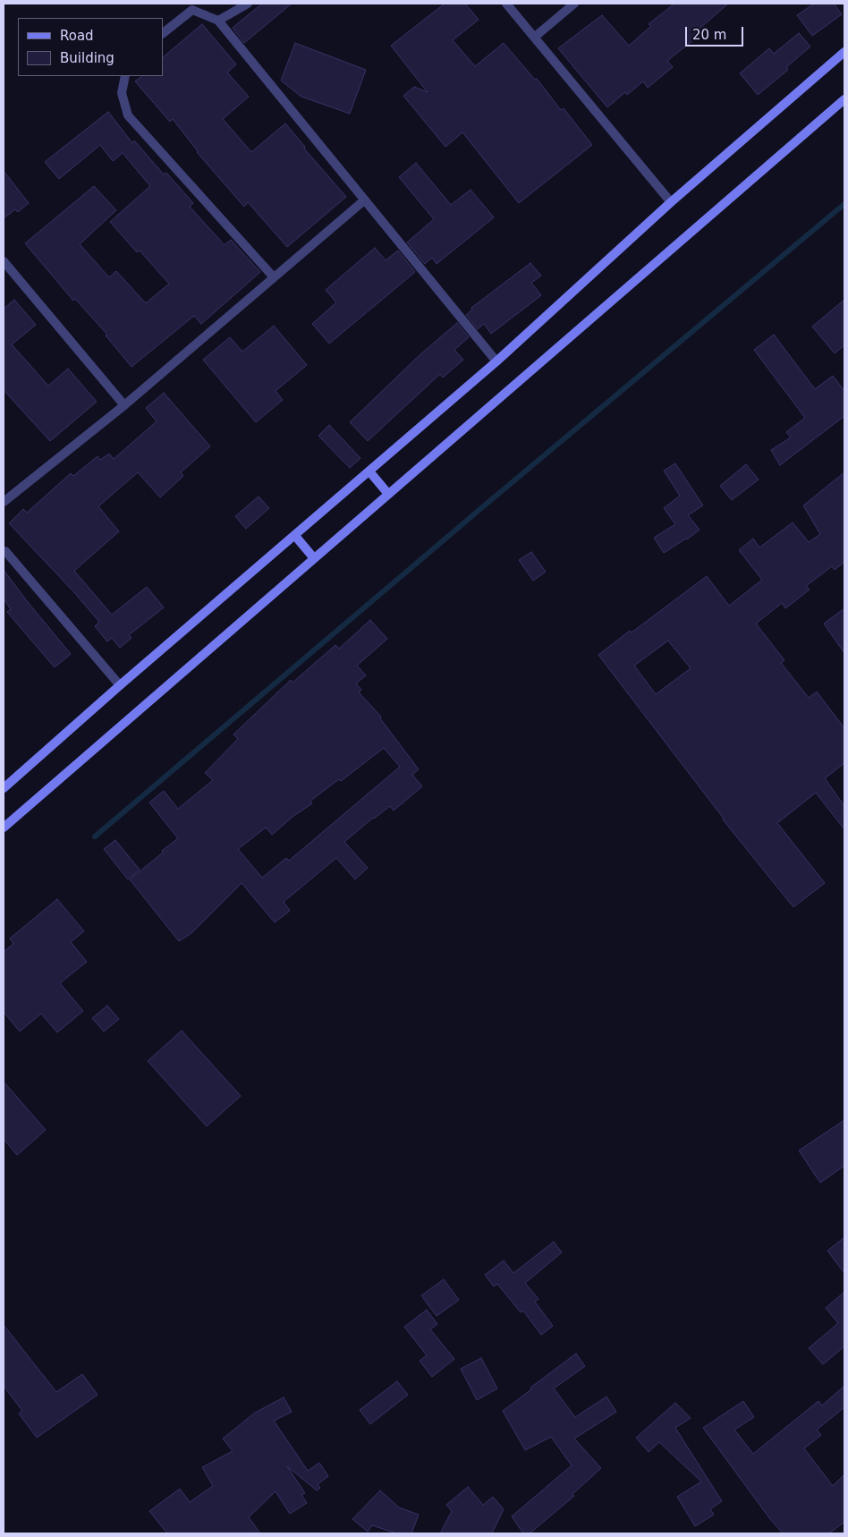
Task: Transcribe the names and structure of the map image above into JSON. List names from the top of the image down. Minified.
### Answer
{"legend":["Road","Building"],"scale_bar":"20 m"}
